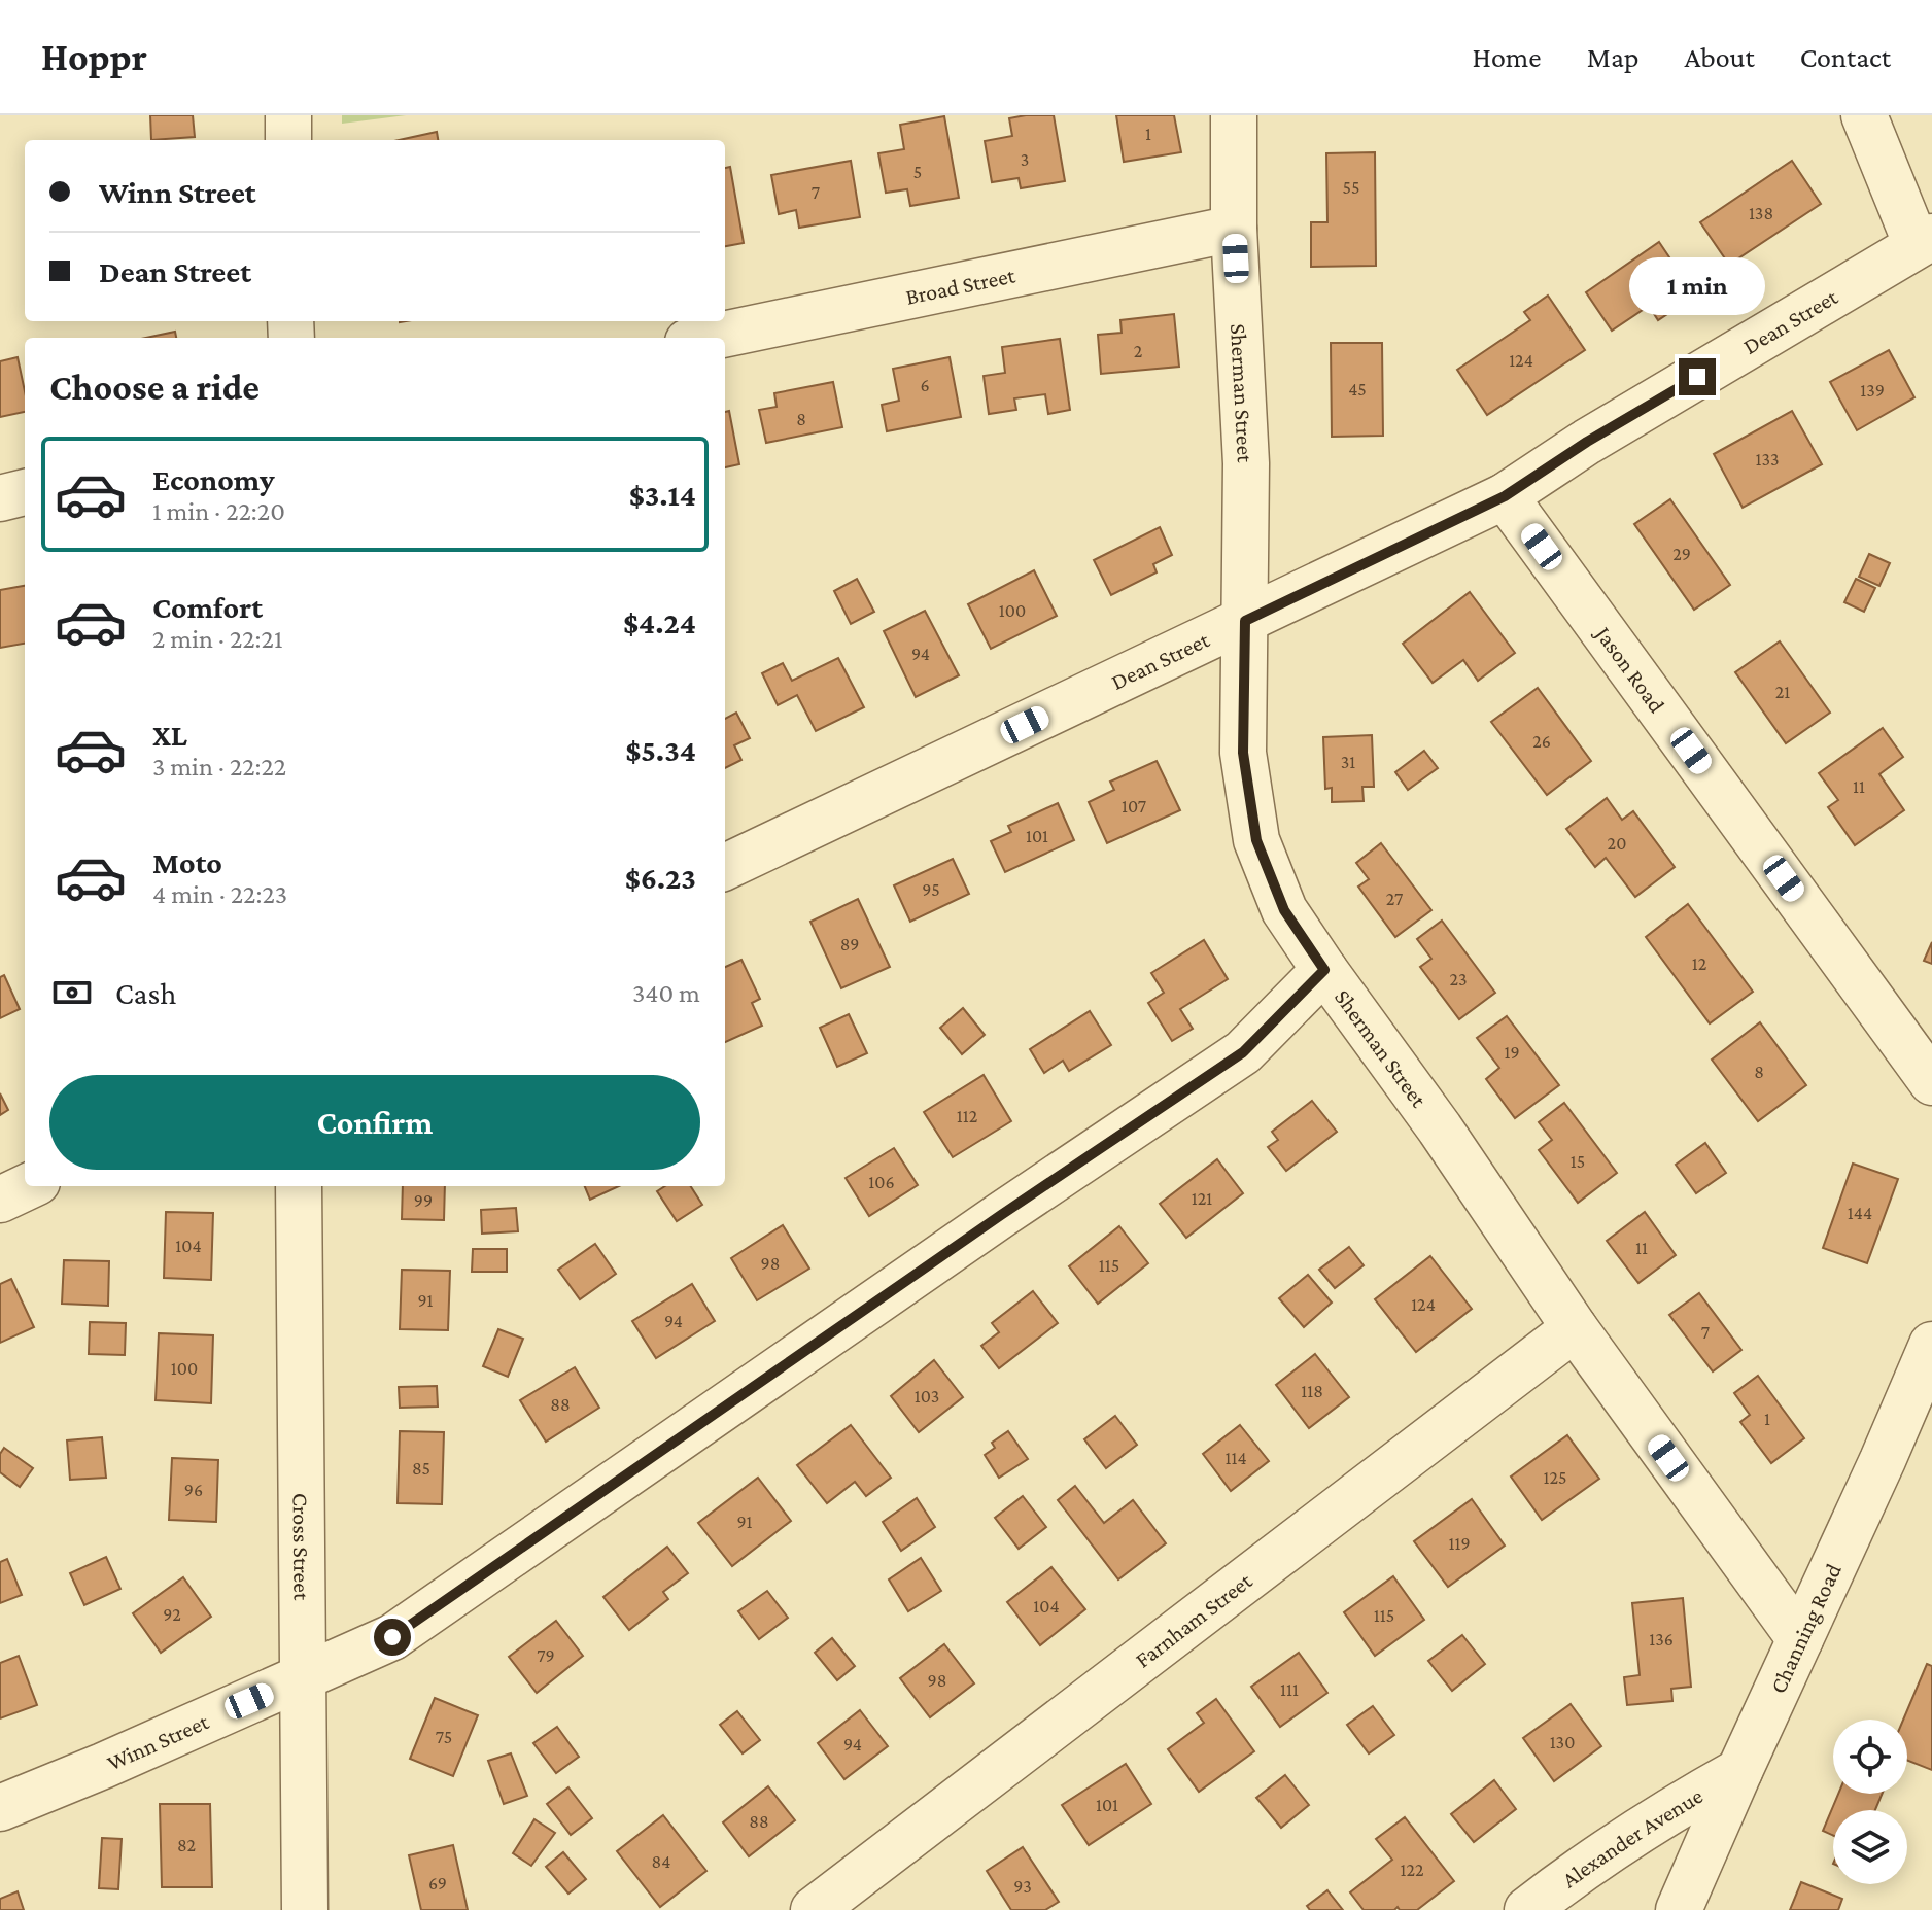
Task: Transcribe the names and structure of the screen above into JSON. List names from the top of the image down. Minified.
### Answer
{"streets":{"street":["Broad Street","Dean Street","Sherman Street","Jason Road","Cross Street","Farnham Street","Channing Road","Winn Street","Alexander Avenue"]},"crossings":[["Broad Street","Sherman Street"],["Dean Street","Sherman Street"],["Dean Street","Jason Road"],["Sherman Street","Farnham Street"],["Sherman Street","Channing Road"],["Sherman Street","Winn Street"],["Cross Street","Winn Street"],["Channing Road","Alexander Avenue"]],"house_numbers":["1","3","5","55","7","138","2","124","6","45","139","8","133","29","100","94","21","26","31","11","107","101","20","95","27","89","12","23","19","8","112","15","106","121","99","144","104","11","98","115","91","124","94","7","100","118","103","88","1","114","85","125","96","91","119","104","92","115","136","79","98","111","75","130","94","101","88","82","84","122","69","93"],"page":{"header":"Hoppr","nav":["Home","Map","About","Contact"],"banner":["Winn Street","Dean Street"],"bubble":"1 min","heading":"Choose a ride","list":[{"name":"Economy","note":"1 min · 22:20","value":"$3.14"},{"name":"Comfort","note":"2 min · 22:21","value":"$4.24"},{"name":"XL","note":"3 min · 22:22","value":"$5.34"},{"name":"Moto","note":"4 min · 22:23","value":"$6.23"}],"pay":["Cash","340 m"],"buttons":"Confirm"}}
